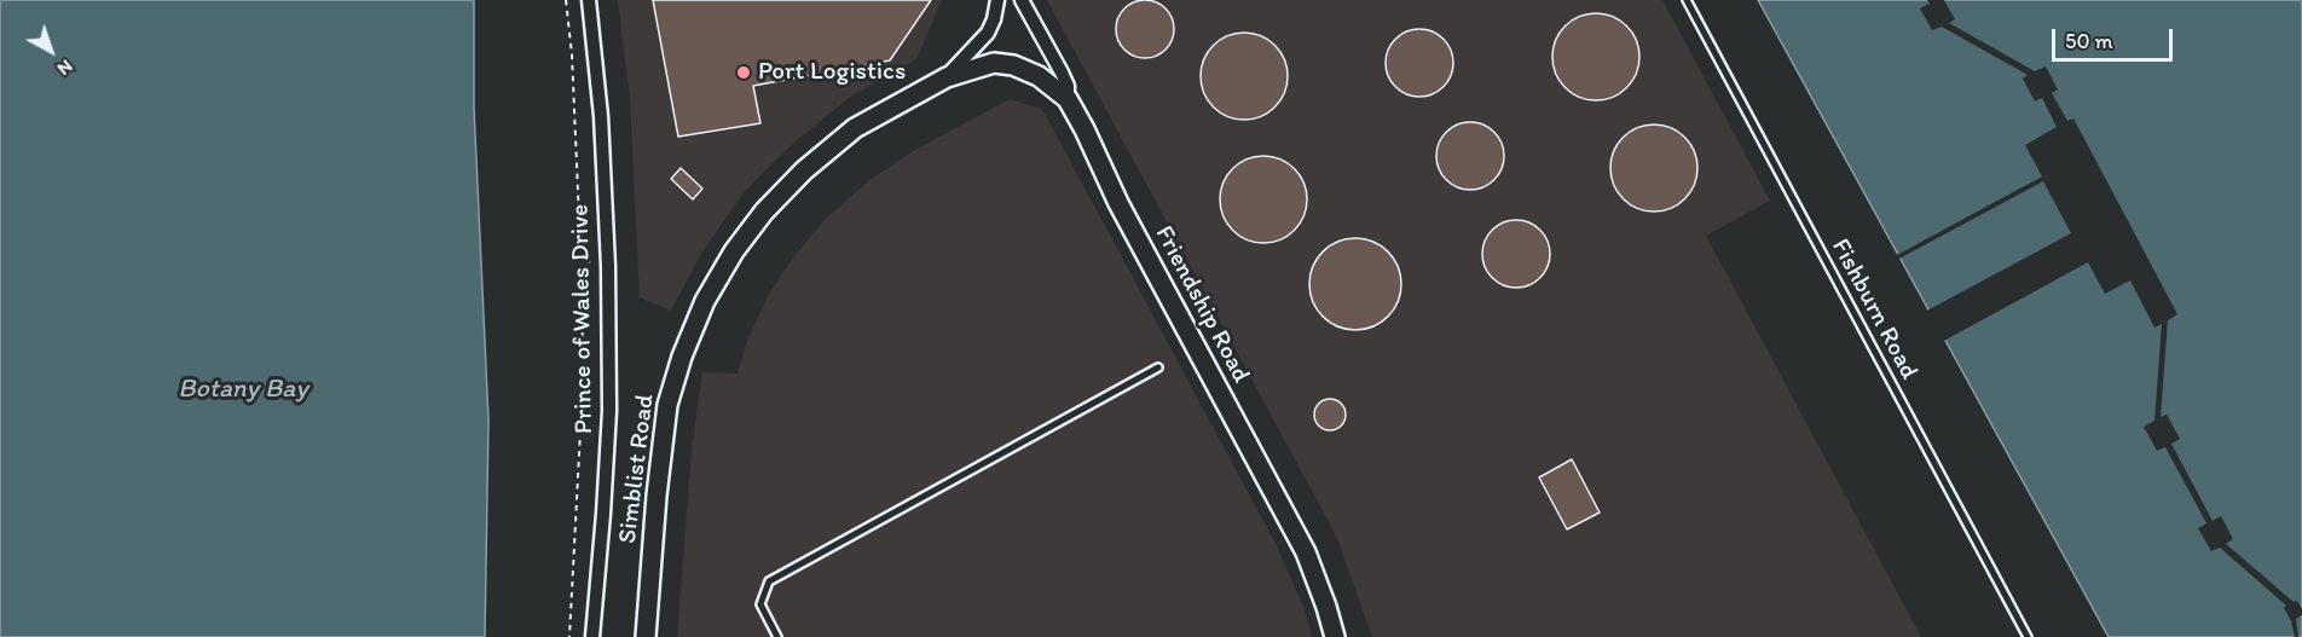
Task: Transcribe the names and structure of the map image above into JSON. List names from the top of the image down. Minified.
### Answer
{"streets":{"street":["Friendship Road","Prince of Wales Drive","Simblist Road"],"lane":["Fishburn Road"]},"crossings":[["Friendship Road","Simblist Road"]],"water":["Botany Bay"],"places":["Port Logistics"],"scale_bar":"50 m","north":"bottom right"}
